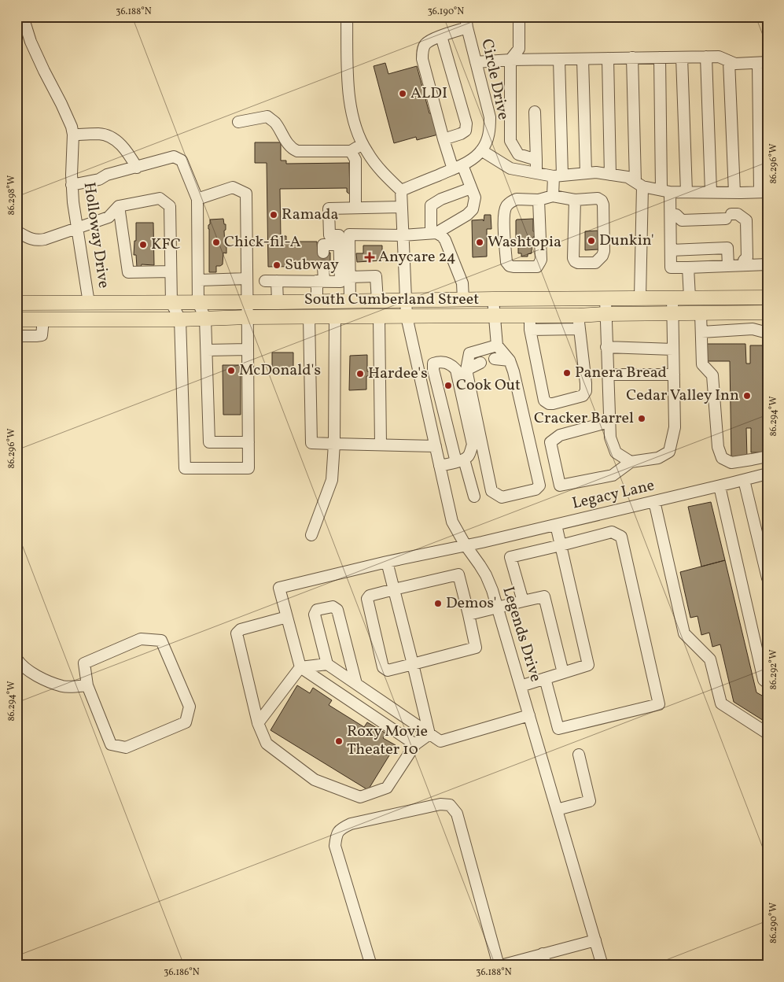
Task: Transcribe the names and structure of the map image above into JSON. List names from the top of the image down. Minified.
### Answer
{"streets":{"main road":["South Cumberland Street"],"street":["Circle Drive","Holloway Drive","Legacy Lane","Legends Drive"]},"crossings":[["Circle Drive","Legends Drive"],["Holloway Drive","South Cumberland Street"],["South Cumberland Street","Legends Drive"],["Legacy Lane","Legends Drive"]],"places":{"other":["ALDI","Ramada","Dunkin'","Chick-fil-A","Washtopia","KFC","Subway","McDonald's","Panera Bread","Hardee's","Cook Out","Cedar Valley Inn","Cracker Barrel","Demos'","Roxy Movie Theater 10"],"health":["Anycare 24"]},"coordinates":["36.188°N","36.190°N","86.296°W","86.298°W","86.294°W","86.292°W","86.290°W","36.186°N"]}
